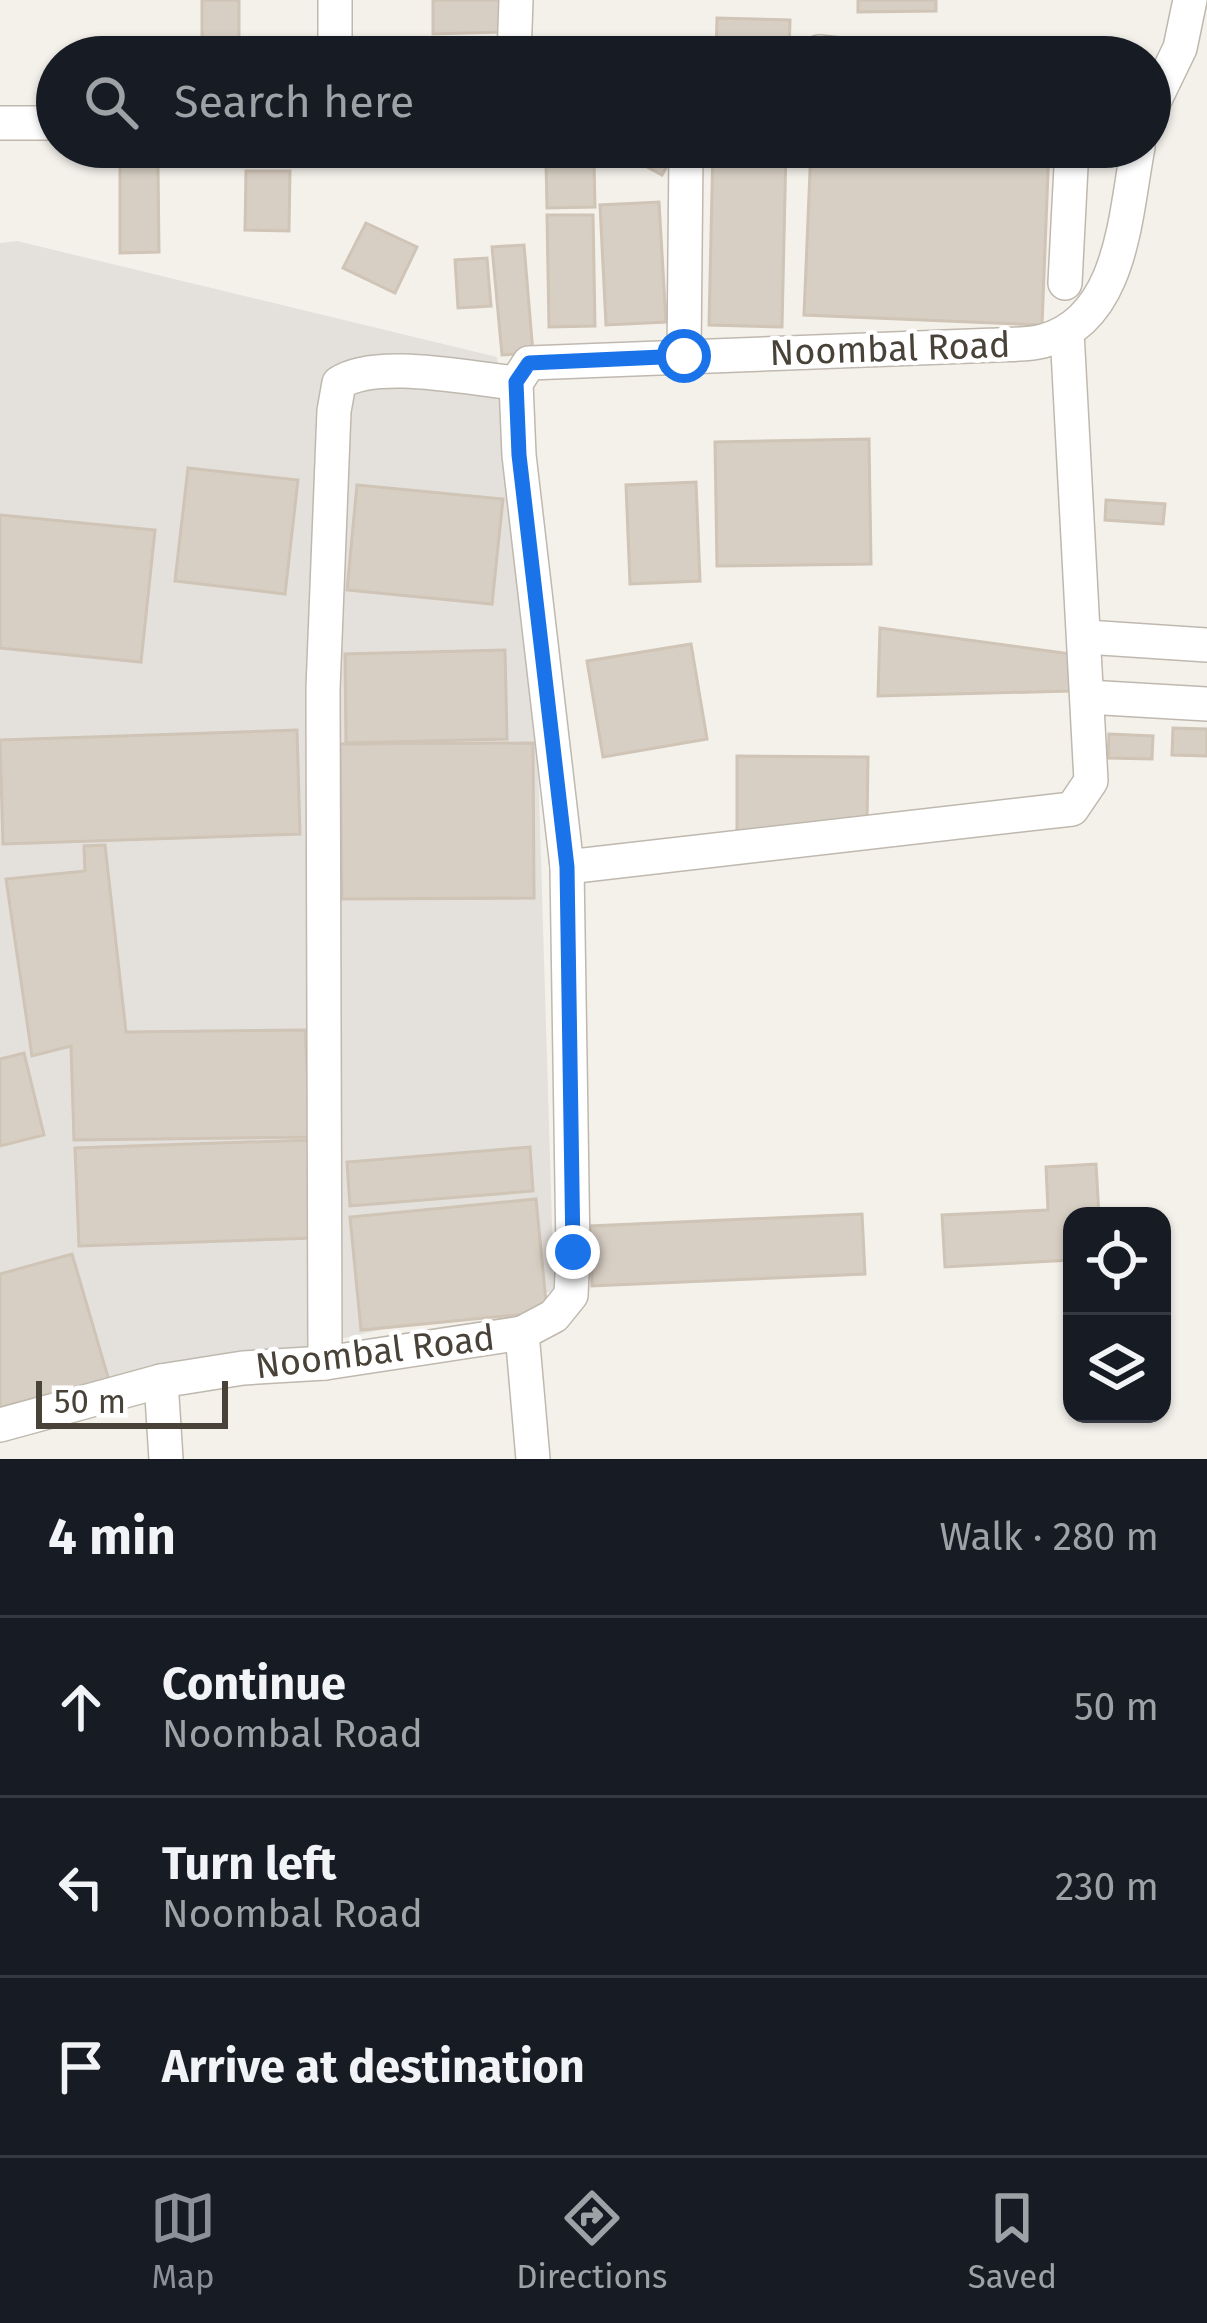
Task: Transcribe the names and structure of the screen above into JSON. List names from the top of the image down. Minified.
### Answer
{"streets":{"street":["Noombal Road"]},"scale_bar":"50 m","page":{"search":"Search here","scale":"50 m","heading":["4 min","Walk · 280 m"],"list":[["Continue","Noombal Road","50 m"],["Turn left","Noombal Road","230 m"],"Arrive at destination"],"nav":["Map","Directions","Saved"]}}
